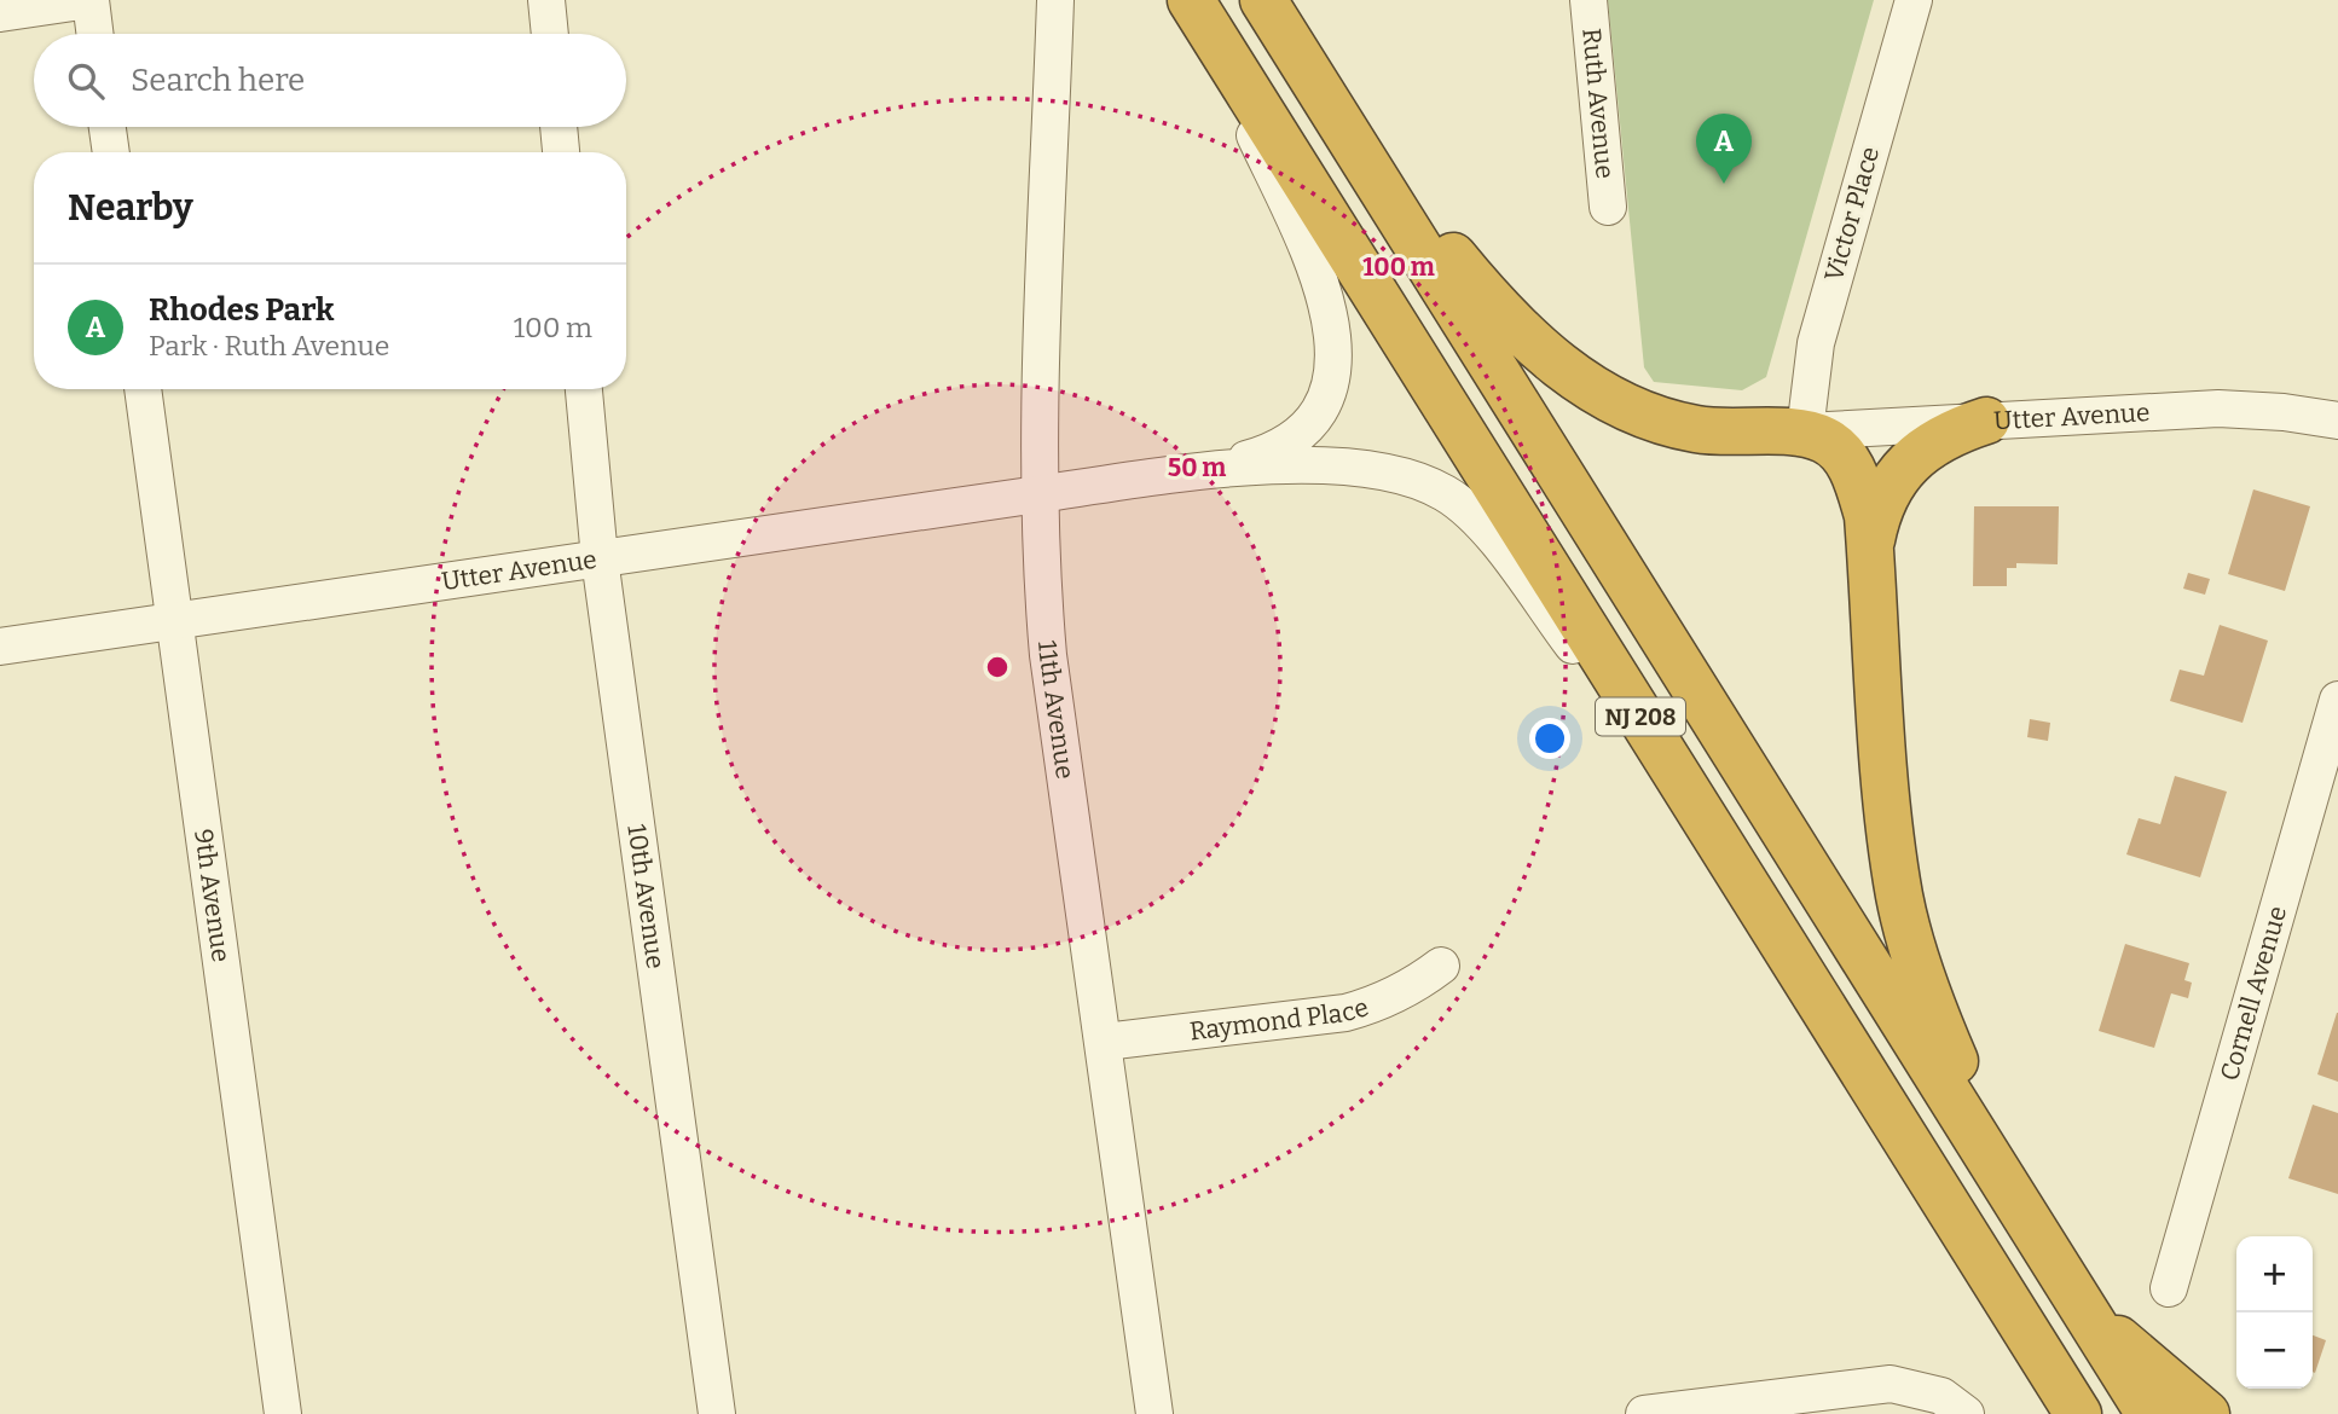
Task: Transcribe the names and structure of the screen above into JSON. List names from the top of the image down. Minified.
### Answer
{"streets":{"highway":["NJ 208"],"street":["Ruth Avenue","Victor Place","Utter Avenue","11th Avenue","9th Avenue","10th Avenue","Cornell Avenue","Raymond Place"]},"crossings":[["Victor Place","Utter Avenue"],["Utter Avenue","11th Avenue"],["Utter Avenue","9th Avenue"],["Utter Avenue","10th Avenue"],["11th Avenue","Raymond Place"]],"page":{"search":"Search here","pins":"A","heading":"Nearby","list":[{"mark":"A","name":"Rhodes Park","note":"Park · Ruth Avenue","value":"100 m"}],"map_buttons":["+","−"]},"rings":["100 m","50 m"]}
